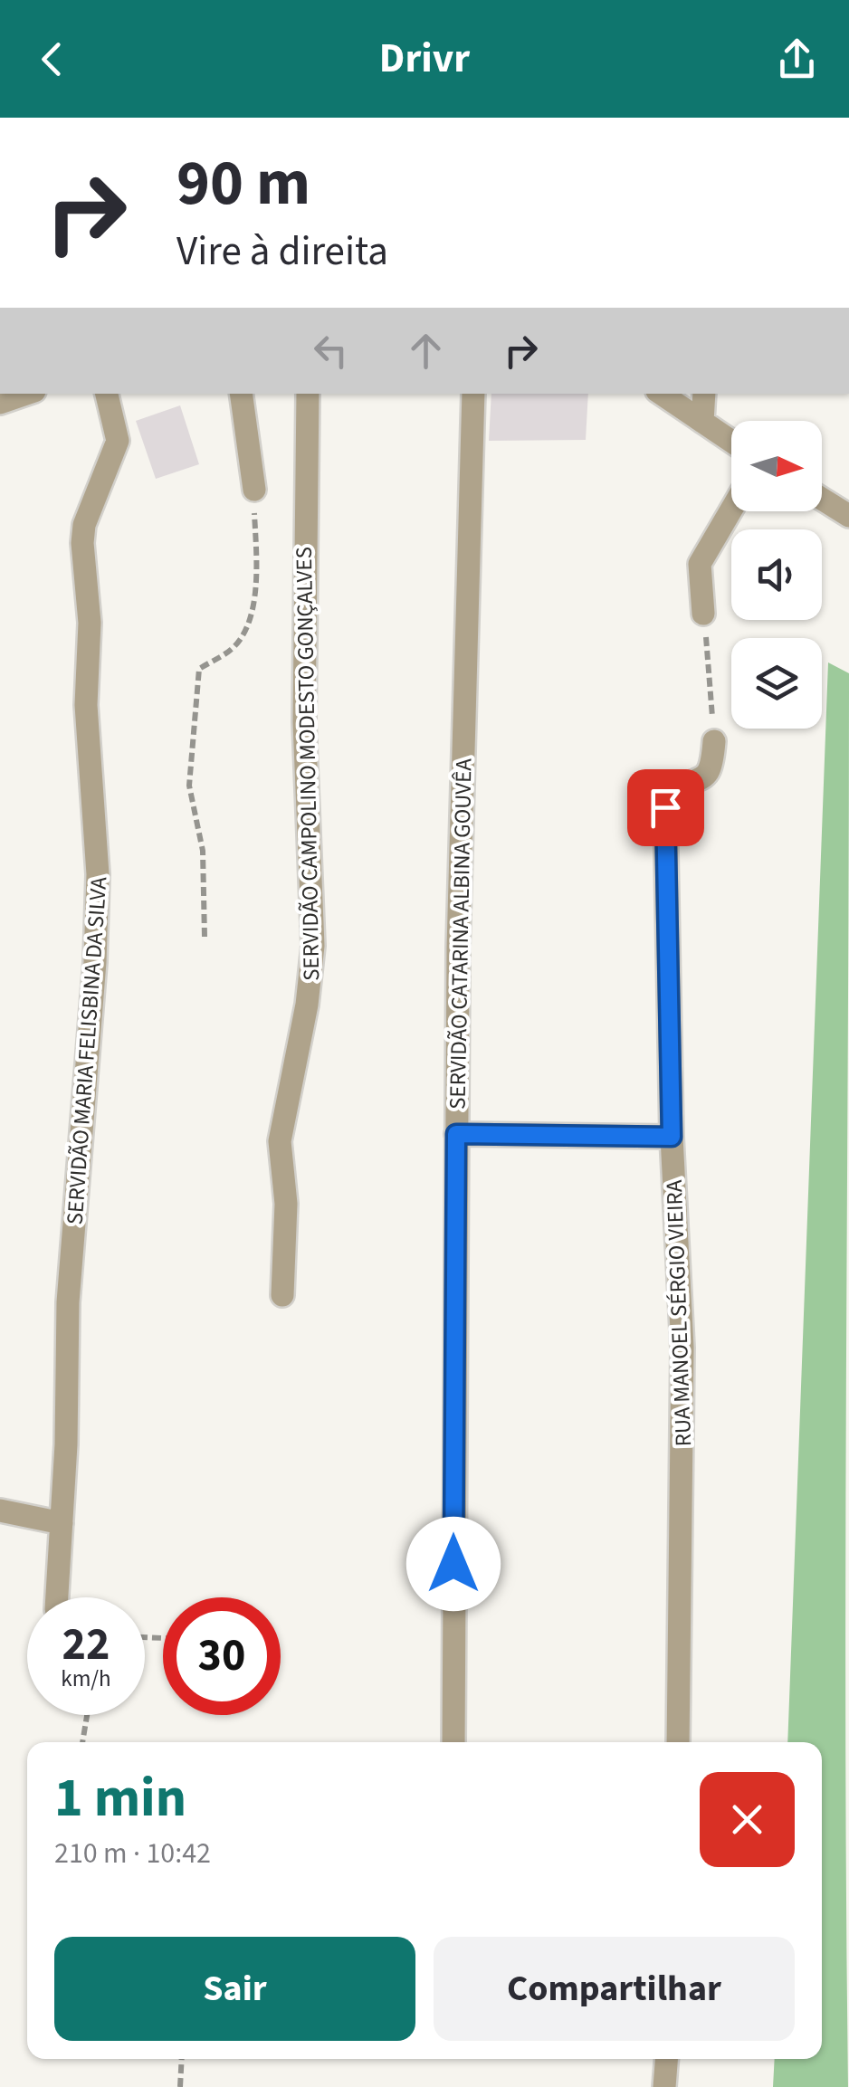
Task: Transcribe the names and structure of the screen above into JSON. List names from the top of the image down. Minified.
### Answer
{"streets":{"street":["SERVIDÃO CAMPOLINO MODESTO GONÇALVES","SERVIDÃO CATARINA ALBINA GOUVÊA","SERVIDÃO MARIA FELISBINA DA SILVA","RUA MANOEL SÉRGIO VIEIRA"]},"north":"right","page":{"header":"Drivr","turn":["90 m","Vire à direita"],"speed":"22 km/h","limit":"30","heading":["1 min","210 m · 10:42"],"buttons":["Sair","Compartilhar"]}}
